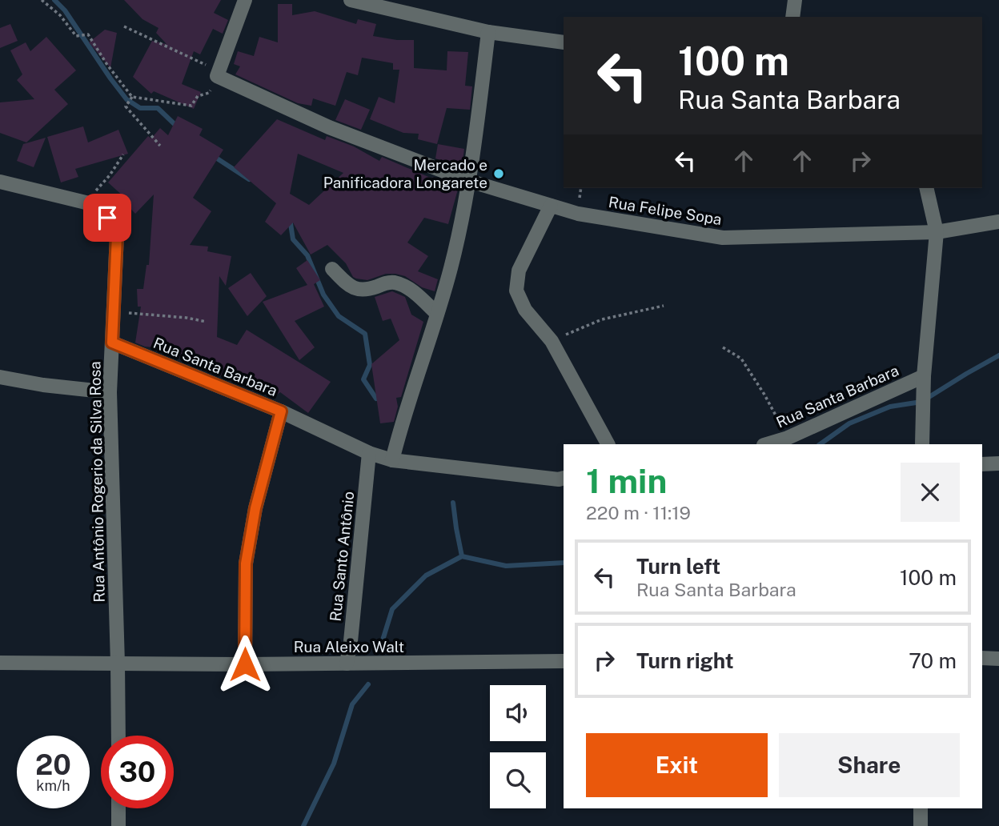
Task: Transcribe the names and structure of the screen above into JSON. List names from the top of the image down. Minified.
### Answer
{"streets":{"street":["Rua Felipe Sopa","Rua Santa Barbara","Rua Antônio Rogerio da Silva Rosa","Rua Santo Antônio","Rua Aleixo Walt"]},"crossings":[["Rua Santa Barbara","Rua Antônio Rogerio da Silva Rosa"],["Rua Santa Barbara","Rua Santo Antônio"],["Rua Antônio Rogerio da Silva Rosa","Rua Aleixo Walt"],["Rua Santo Antônio","Rua Aleixo Walt"]],"places":["Mercado e Panificadora Longarete"],"page":{"turn":["100 m","Rua Santa Barbara"],"heading":["1 min","220 m · 11:19"],"list":[{"name":"Turn left","note":"Rua Santa Barbara","value":"100 m"},{"name":"Turn right","value":"70 m"}],"buttons":["Exit","Share"],"speed":"20 km/h","limit":"30"}}
